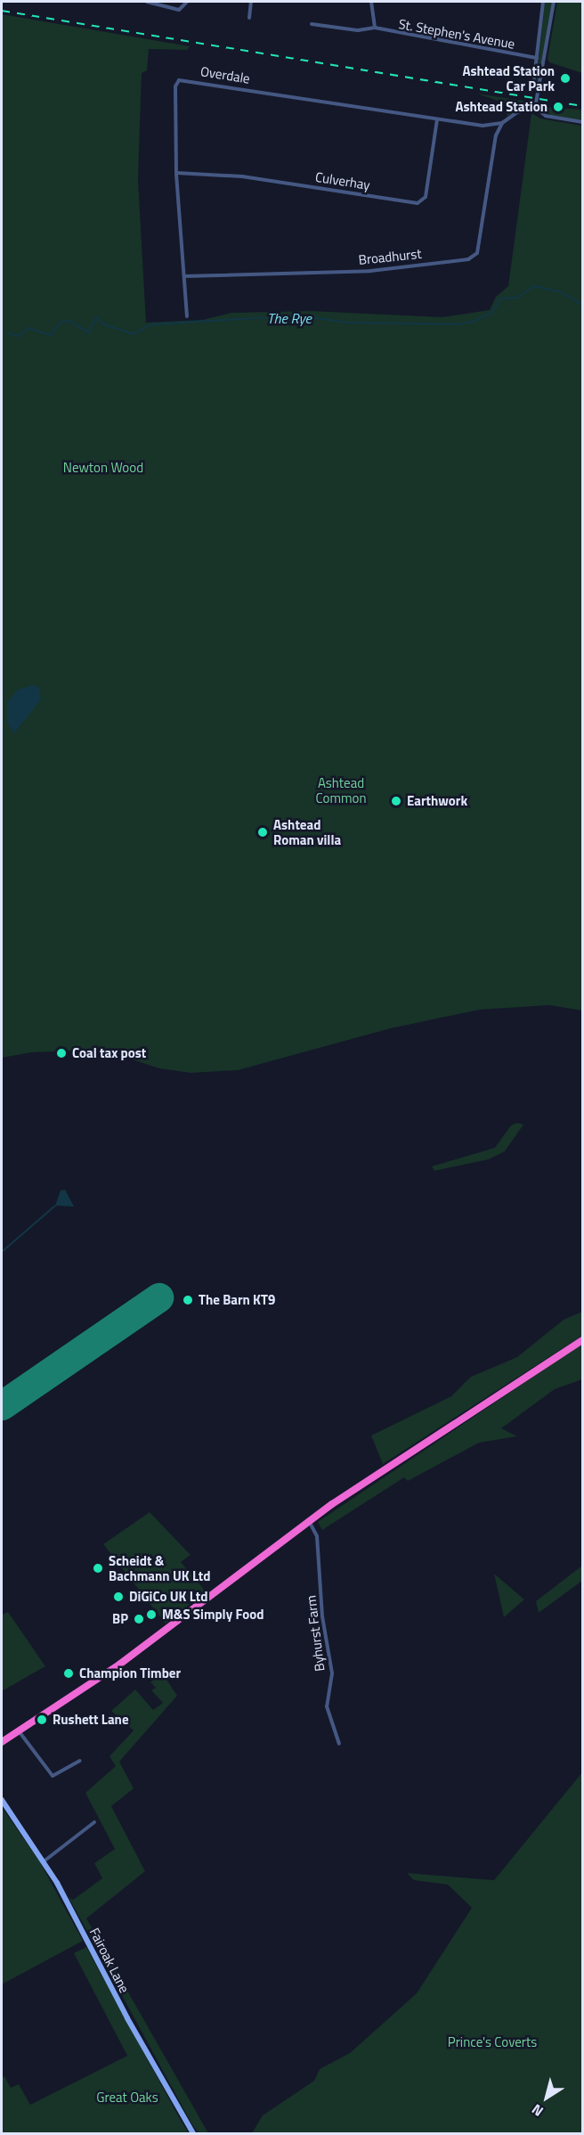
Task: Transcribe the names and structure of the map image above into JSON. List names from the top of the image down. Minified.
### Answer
{"streets":{"main road":["Fairoak Lane"],"street":["St. Stephen's Avenue","Overdale","Culverhay","Broadhurst","Byhurst Farm"]},"crossings":[["Overdale","Culverhay"],["Overdale","Broadhurst"]],"water":["The Rye"],"parks":["Newton Wood","Ashtead Common","Prince's Coverts","Great Oaks"],"places":["Ashtead Station Car Park","Ashtead Station","Earthwork","Ashtead Roman villa","Coal tax post","The Barn KT9","Scheidt & Bachmann UK Ltd","DiGiCo UK Ltd","M&S Simply Food","BP","Champion Timber","Rushett Lane"],"north":"bottom left"}
